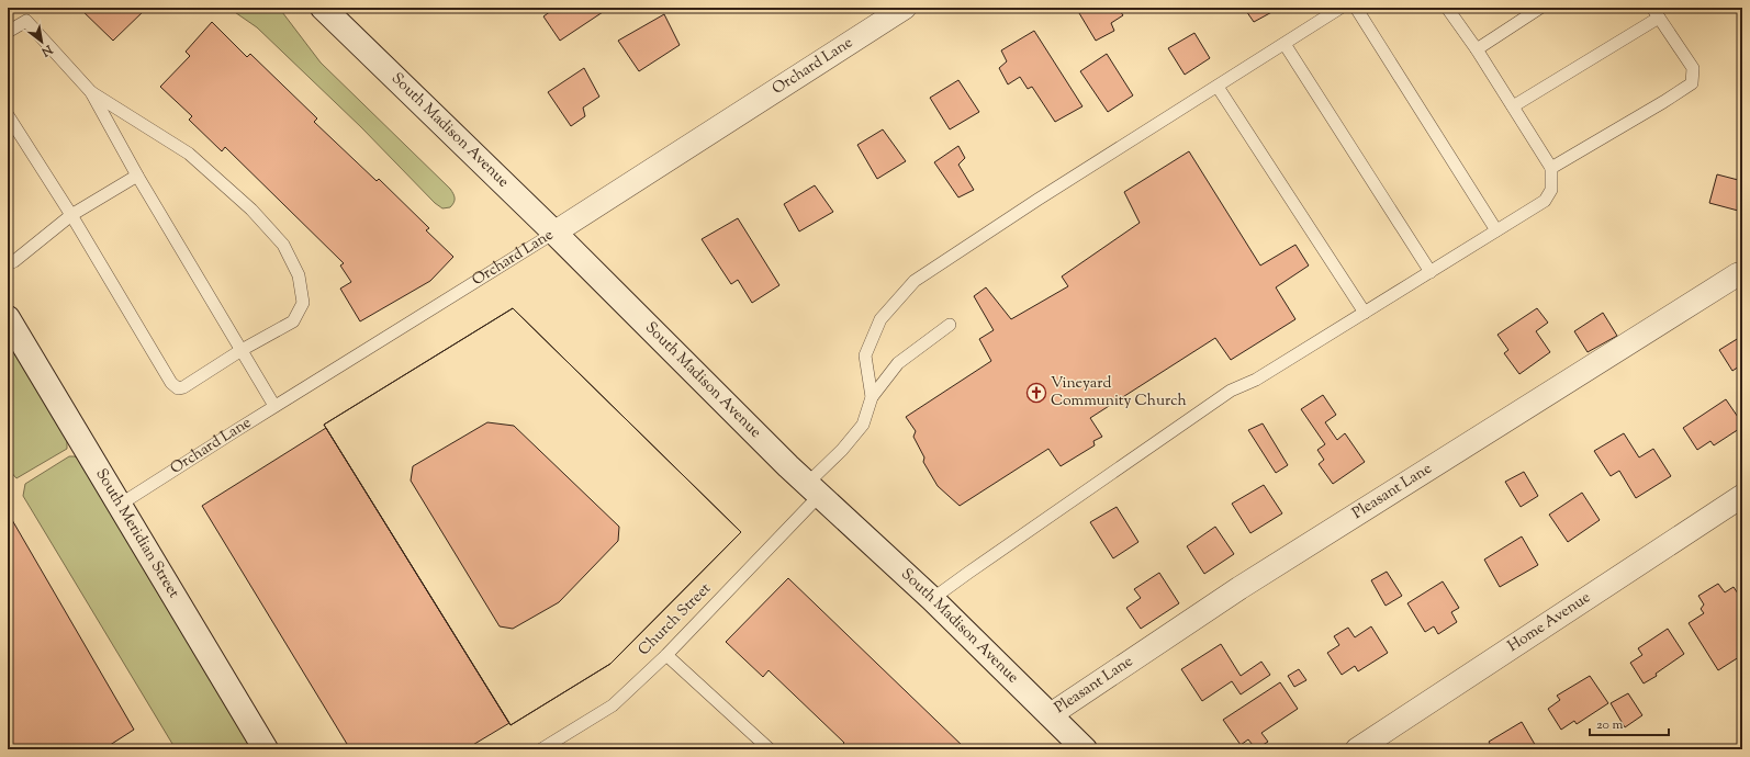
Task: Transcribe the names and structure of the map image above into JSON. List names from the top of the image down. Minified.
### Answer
{"streets":{"main road":["South Madison Avenue","South Meridian Street"],"street":["Orchard Lane","Pleasant Lane","Home Avenue"],"lane":["Church Street"]},"crossings":[["Orchard Lane","South Madison Avenue"],["Orchard Lane","South Meridian Street"],["South Madison Avenue","Pleasant Lane"],["South Madison Avenue","Church Street"]],"places":{"church":["Vineyard Community Church"]},"scale_bar":"20 m","north":"bottom right"}
